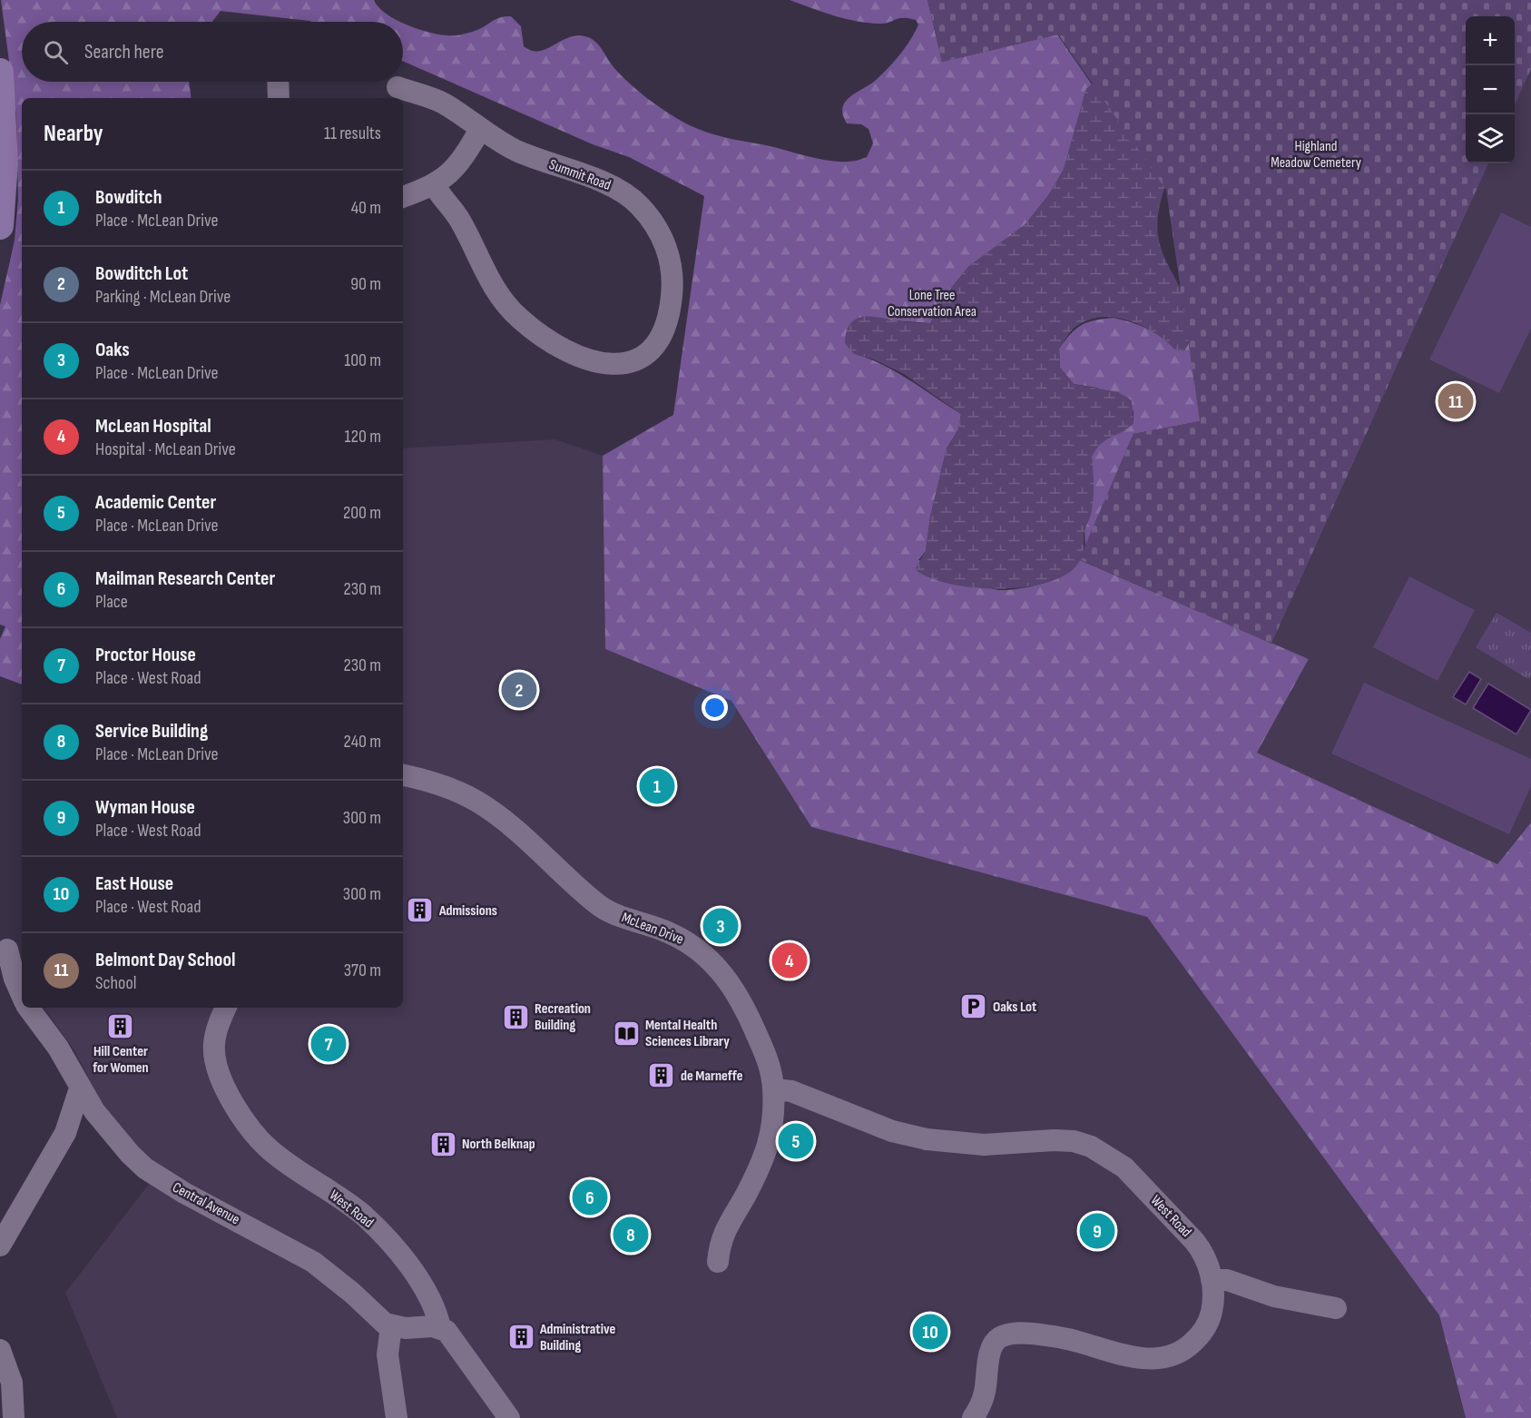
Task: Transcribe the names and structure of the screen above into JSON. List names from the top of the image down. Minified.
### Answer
{"streets":{"street":["Summit Road","McLean Drive","Central Avenue","West Road"]},"crossings":[["McLean Drive","West Road"]],"parks":["Highland Meadow Cemetery","Lone Tree Conservation Area"],"places":{"building":["Admissions","Recreation Building","Hill Center for Women","de Marneffe","North Belknap","Administrative Building"],"parking":["Oaks Lot"],"library":["Mental Health Sciences Library"]},"page":{"map_buttons":["+","−"],"search":"Search here","heading":["Nearby","11 results"],"list":[{"mark":"1","name":"Bowditch","note":"Place · McLean Drive","value":"40 m"},{"mark":"2","name":"Bowditch Lot","note":"Parking · McLean Drive","value":"90 m"},{"mark":"3","name":"Oaks","note":"Place · McLean Drive","value":"100 m"},{"mark":"4","name":"McLean Hospital","note":"Hospital · McLean Drive","value":"120 m"},{"mark":"5","name":"Academic Center","note":"Place · McLean Drive","value":"200 m"},{"mark":"6","name":"Mailman Research Center","note":"Place","value":"230 m"},{"mark":"7","name":"Proctor House","note":"Place · West Road","value":"230 m"},{"mark":"8","name":"Service Building","note":"Place · McLean Drive","value":"240 m"},{"mark":"9","name":"Wyman House","note":"Place · West Road","value":"300 m"},{"mark":"10","name":"East House","note":"Place · West Road","value":"300 m"},{"mark":"11","name":"Belmont Day School","note":"School","value":"370 m"}],"pins":["11","2","1","3","4","7","5","6","9","8","10"]}}
